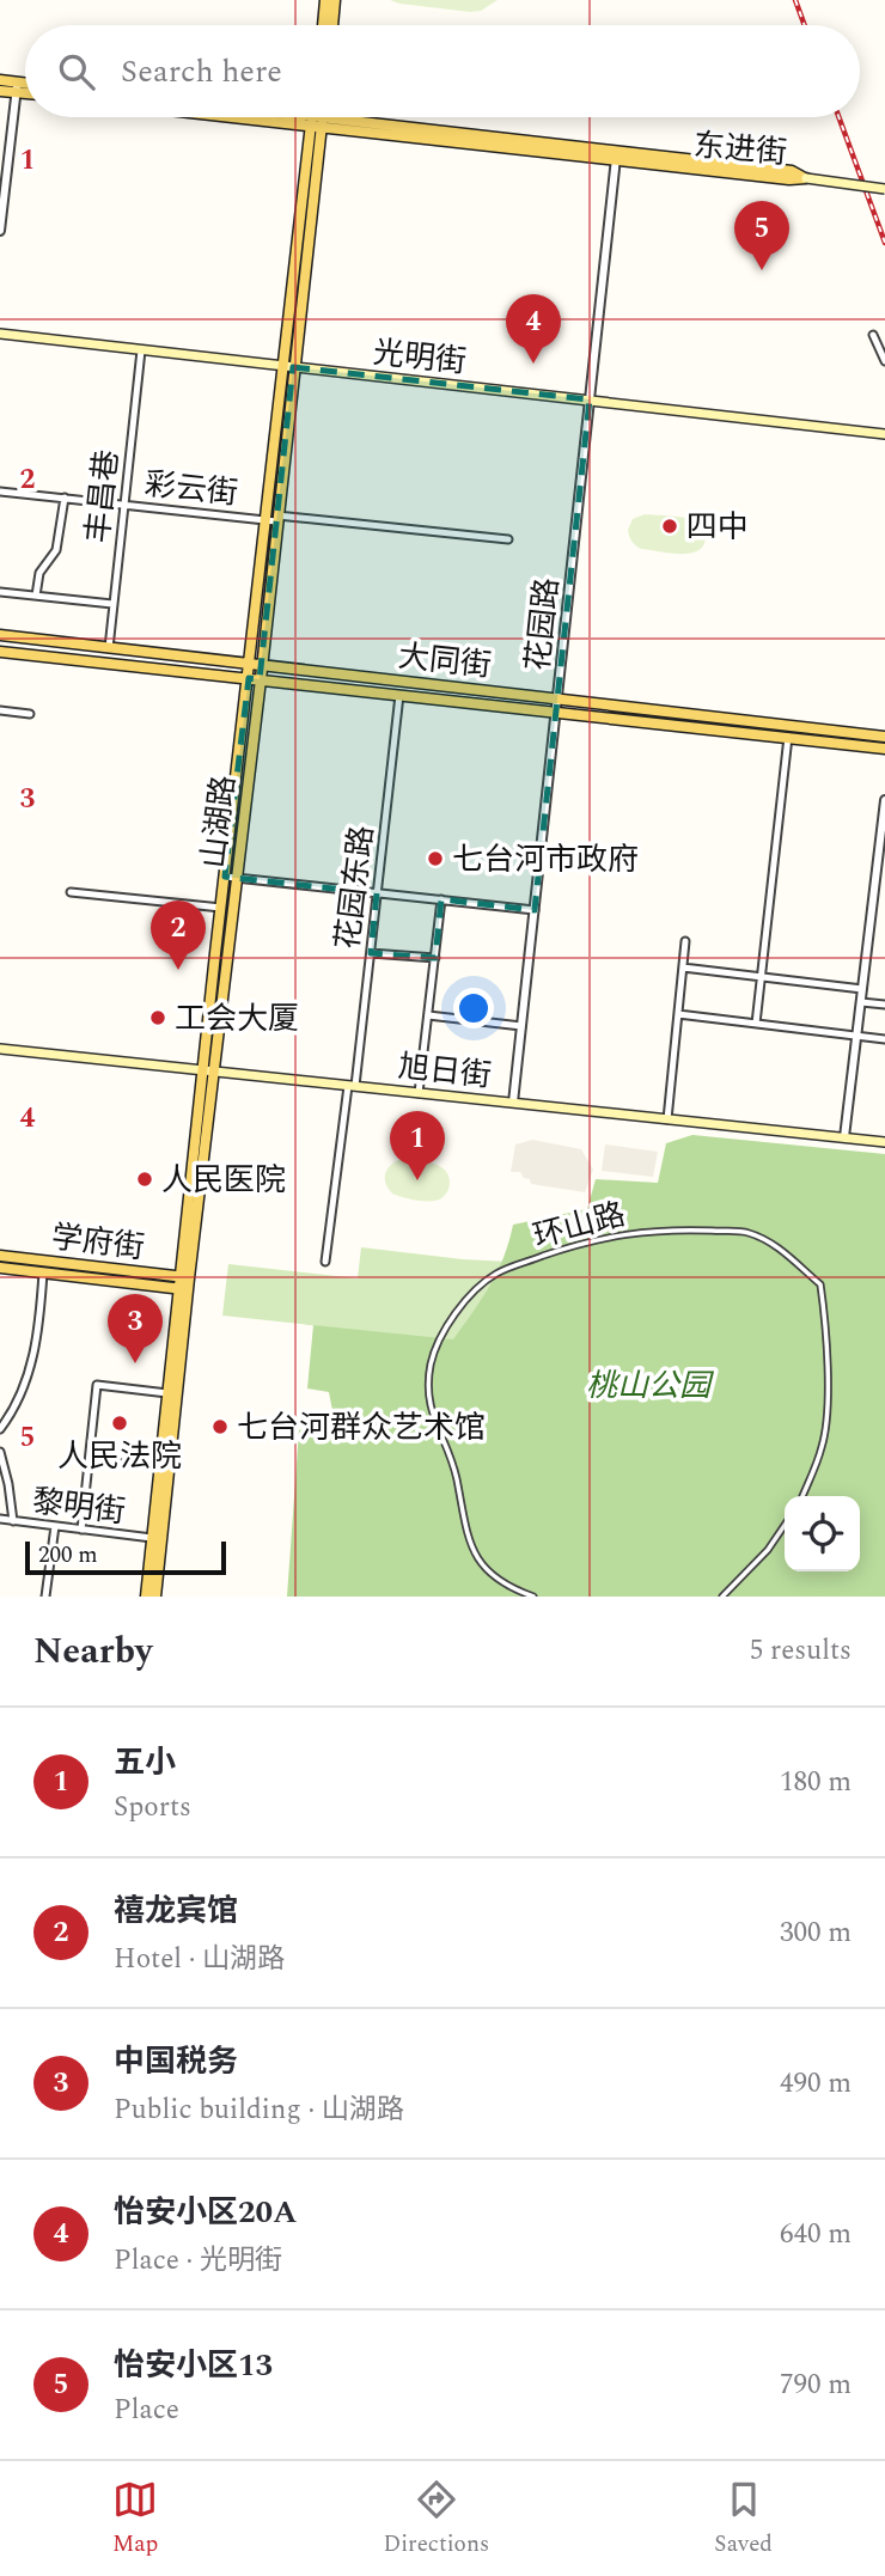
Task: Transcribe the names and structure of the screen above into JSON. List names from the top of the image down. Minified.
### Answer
{"streets":{"main road":["东进街","光明街","大同街","山湖路","旭日街","学府街"],"street":["彩云街","丰昌巷","花园路","花园东路","环山路","黎明街"]},"crossings":[["东进街","花园路"],["东进街","山湖路"],["光明街","丰昌巷"],["光明街","花园路"],["光明街","山湖路"],["彩云街","丰昌巷"],["彩云街","山湖路"],["丰昌巷","大同街"],["花园路","大同街"],["花园路","旭日街"],["大同街","山湖路"],["大同街","花园东路"],["山湖路","旭日街"],["山湖路","学府街"],["山湖路","黎明街"],["花园东路","旭日街"]],"parks":["桃山公园"],"places":["四中","七台河市政府","工会大厦","人民医院","人民法院","七台河群众艺术馆"],"scale_bar":"200 m","page":{"search":"Search here","pins":["5","4","2","1","3"],"scale":"200 m","heading":["Nearby","5 results"],"list":[{"mark":"1","name":"五小","note":"Sports","value":"180 m"},{"mark":"2","name":"禧龙宾馆","note":"Hotel · 山湖路","value":"300 m"},{"mark":"3","name":"中国税务","note":"Public building · 山湖路","value":"490 m"},{"mark":"4","name":"怡安小区20A","note":"Place · 光明街","value":"640 m"},{"mark":"5","name":"怡安小区13","note":"Place","value":"790 m"}],"nav":["Map","Directions","Saved"]},"grid":{"rows":["1","2","3","4","5"]}}
